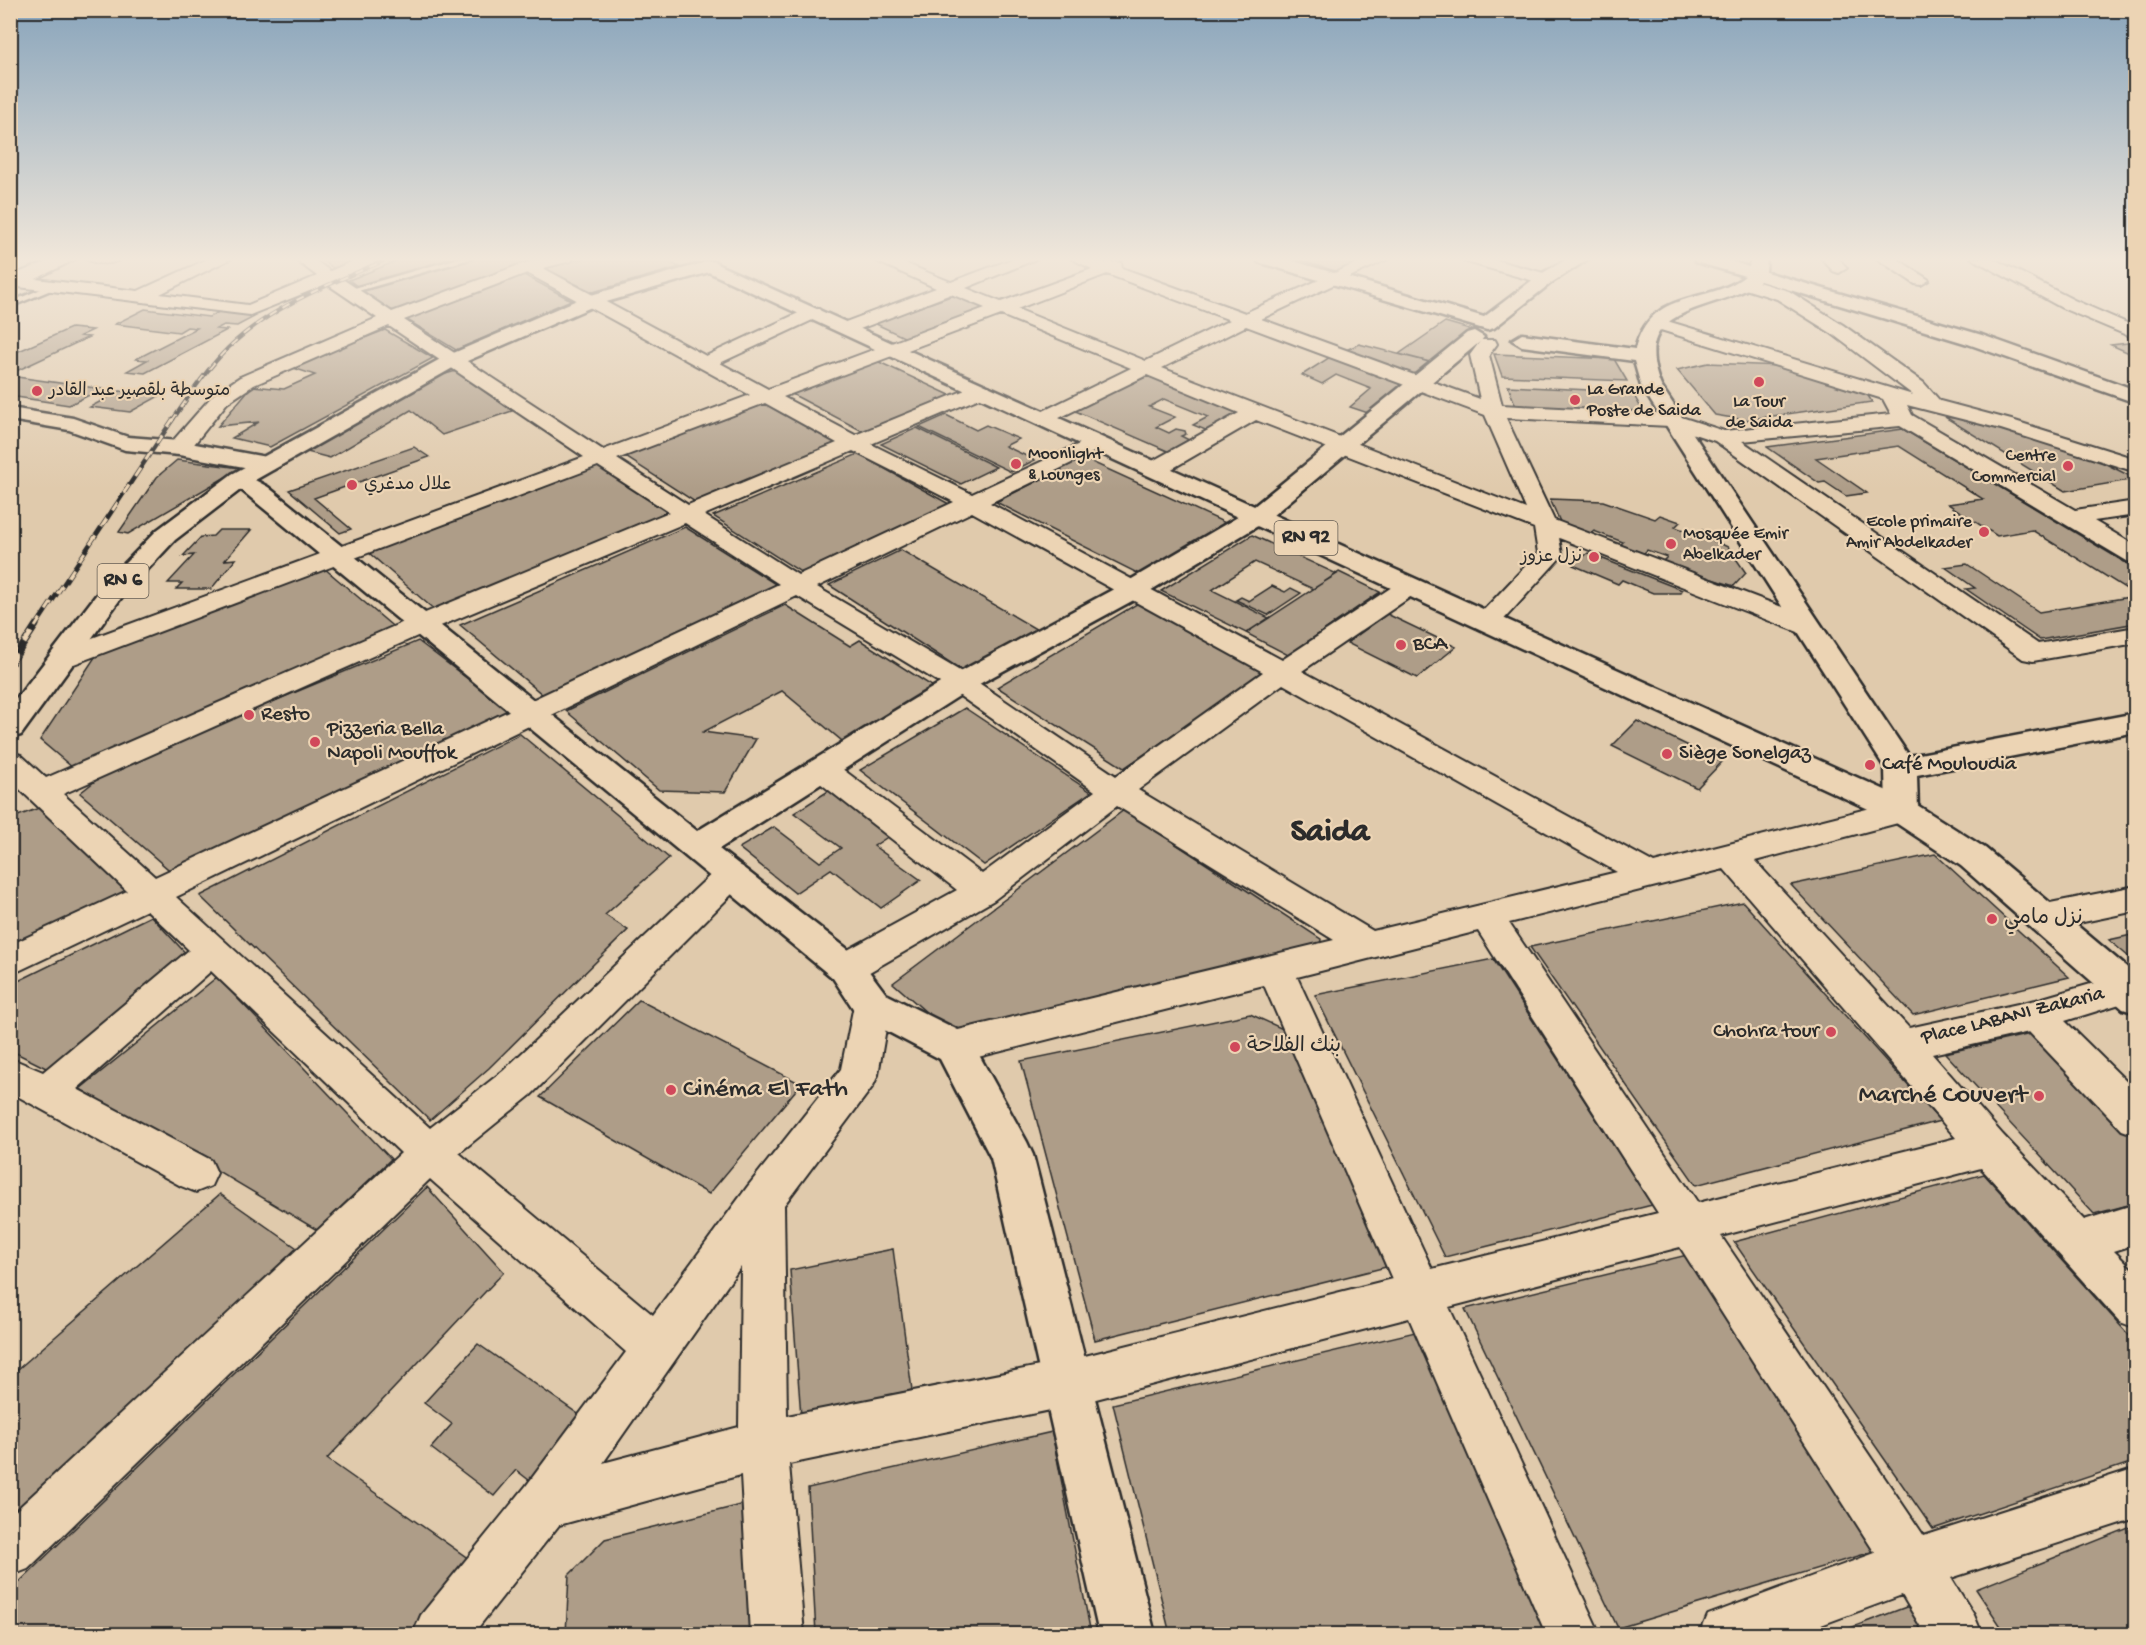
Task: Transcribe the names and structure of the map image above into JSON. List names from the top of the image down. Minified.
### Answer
{"streets":{"main road":["RN 92","RN 6"],"street":["Place LABANI Zakaria"]},"crossings":[["RN 92","Place LABANI Zakaria"]],"districts":["Saida"],"places":["La Tour de Saida","متوسطة بلقصير عبد القادر","La Grande Poste de Saida","Moonlight & Lounges","Centre Commercial","علال مدغري","Ecole primaire Amir Abdelkader","Mosquée Emir Abelkader","نزل عزوز","BCA","Resto","Pizzeria Bella Napoli Mouffok","Siège Sonelgaz","Café Mouloudia","نزل مامي","Chohra tour","بنك الفلاحة","Cinéma El Fath","Marché Couvert"]}
